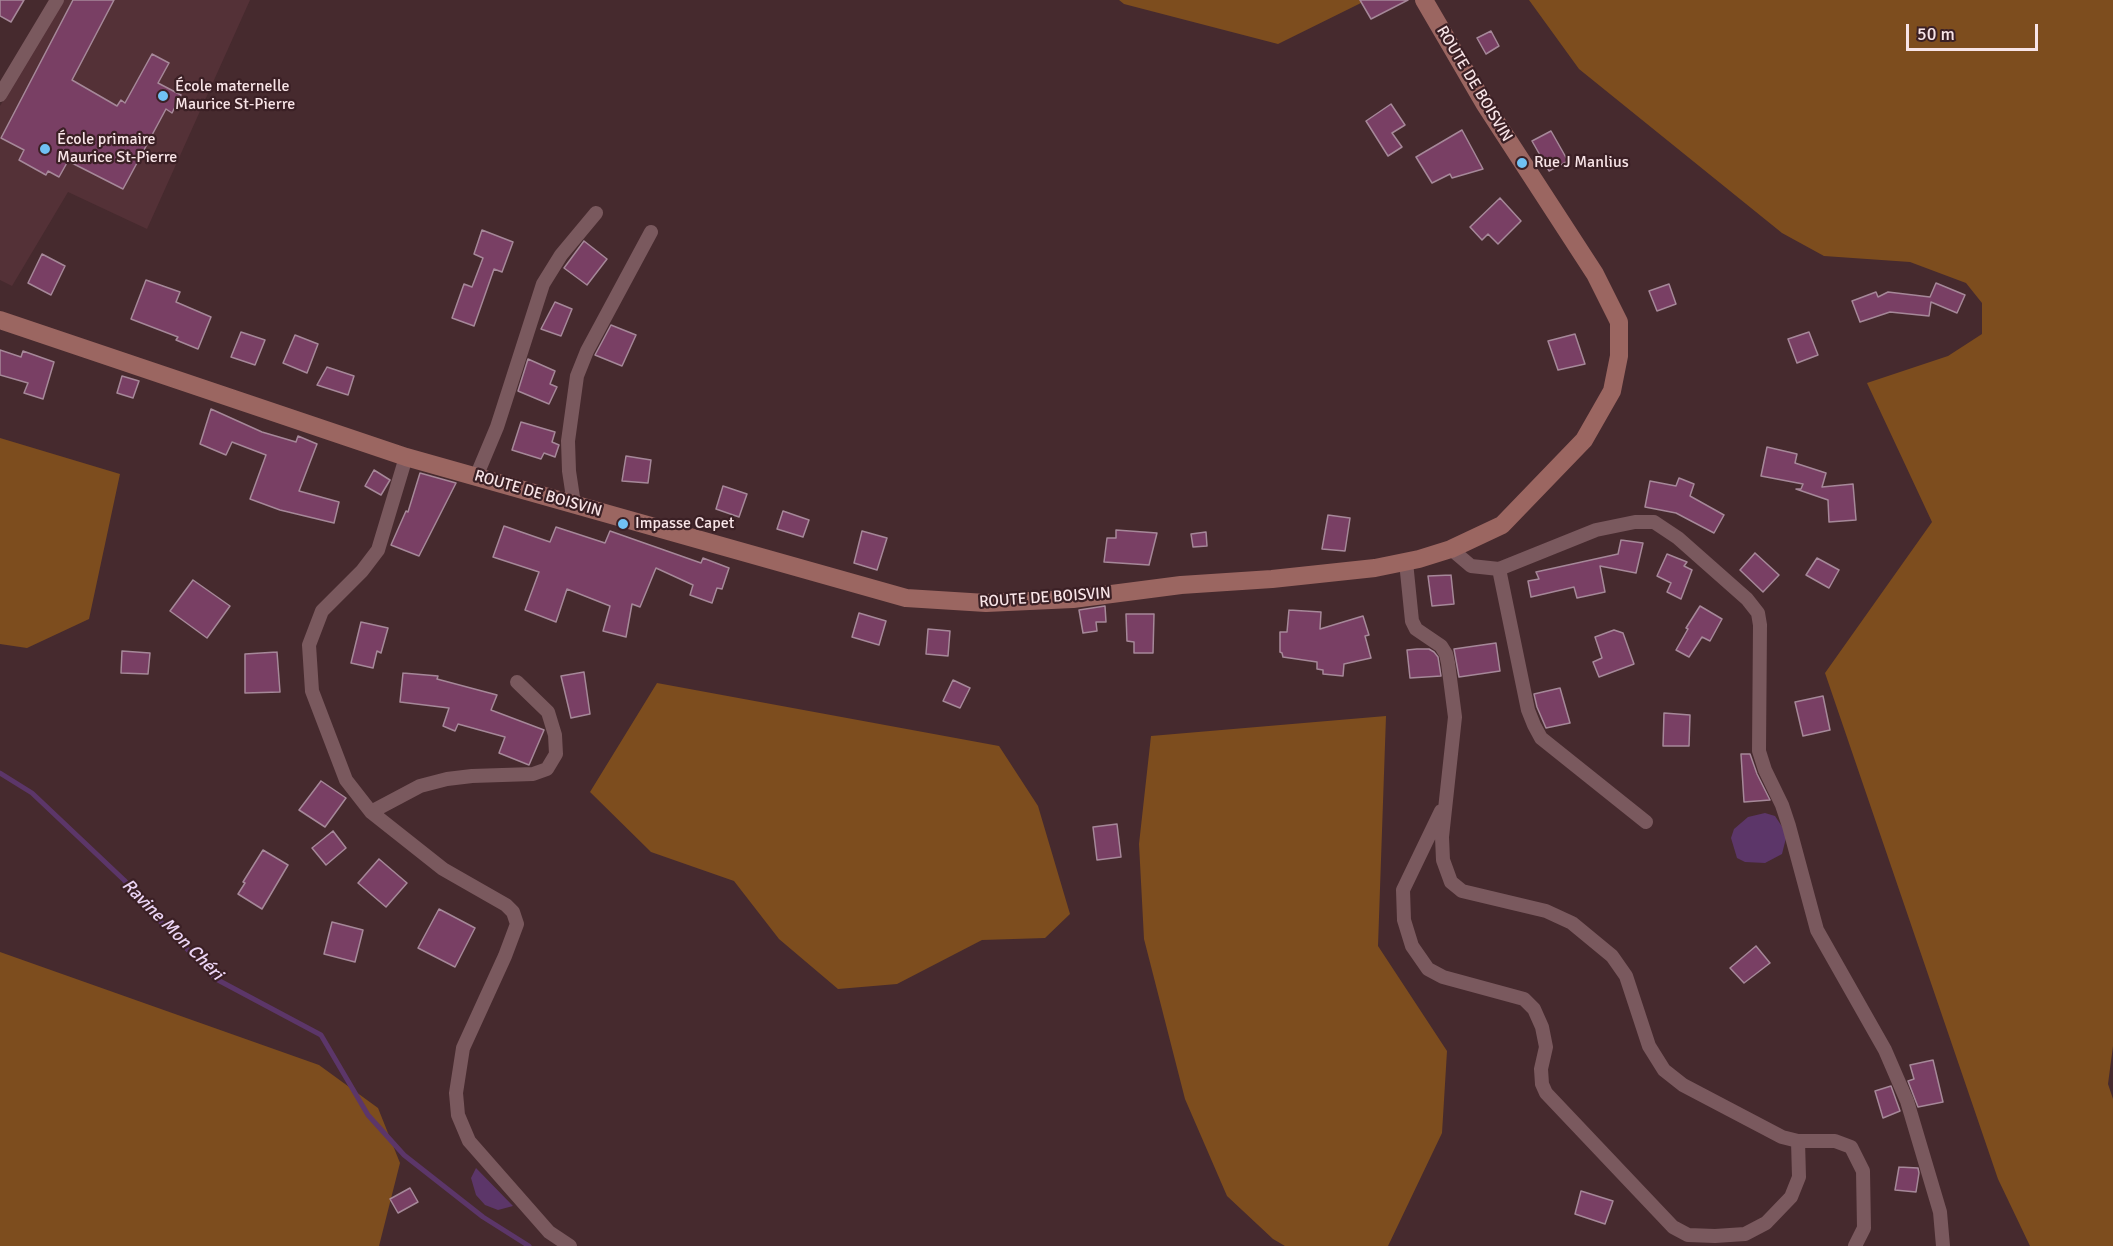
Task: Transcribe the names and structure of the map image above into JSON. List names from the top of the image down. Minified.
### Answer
{"streets":{"main road":["ROUTE DE BOISVIN"]},"water":["Ravine Mon Chéri"],"places":["École maternelle Maurice St-Pierre","École primaire Maurice St-Pierre","Rue J Manlius","Impasse Capet"],"scale_bar":"50 m"}
